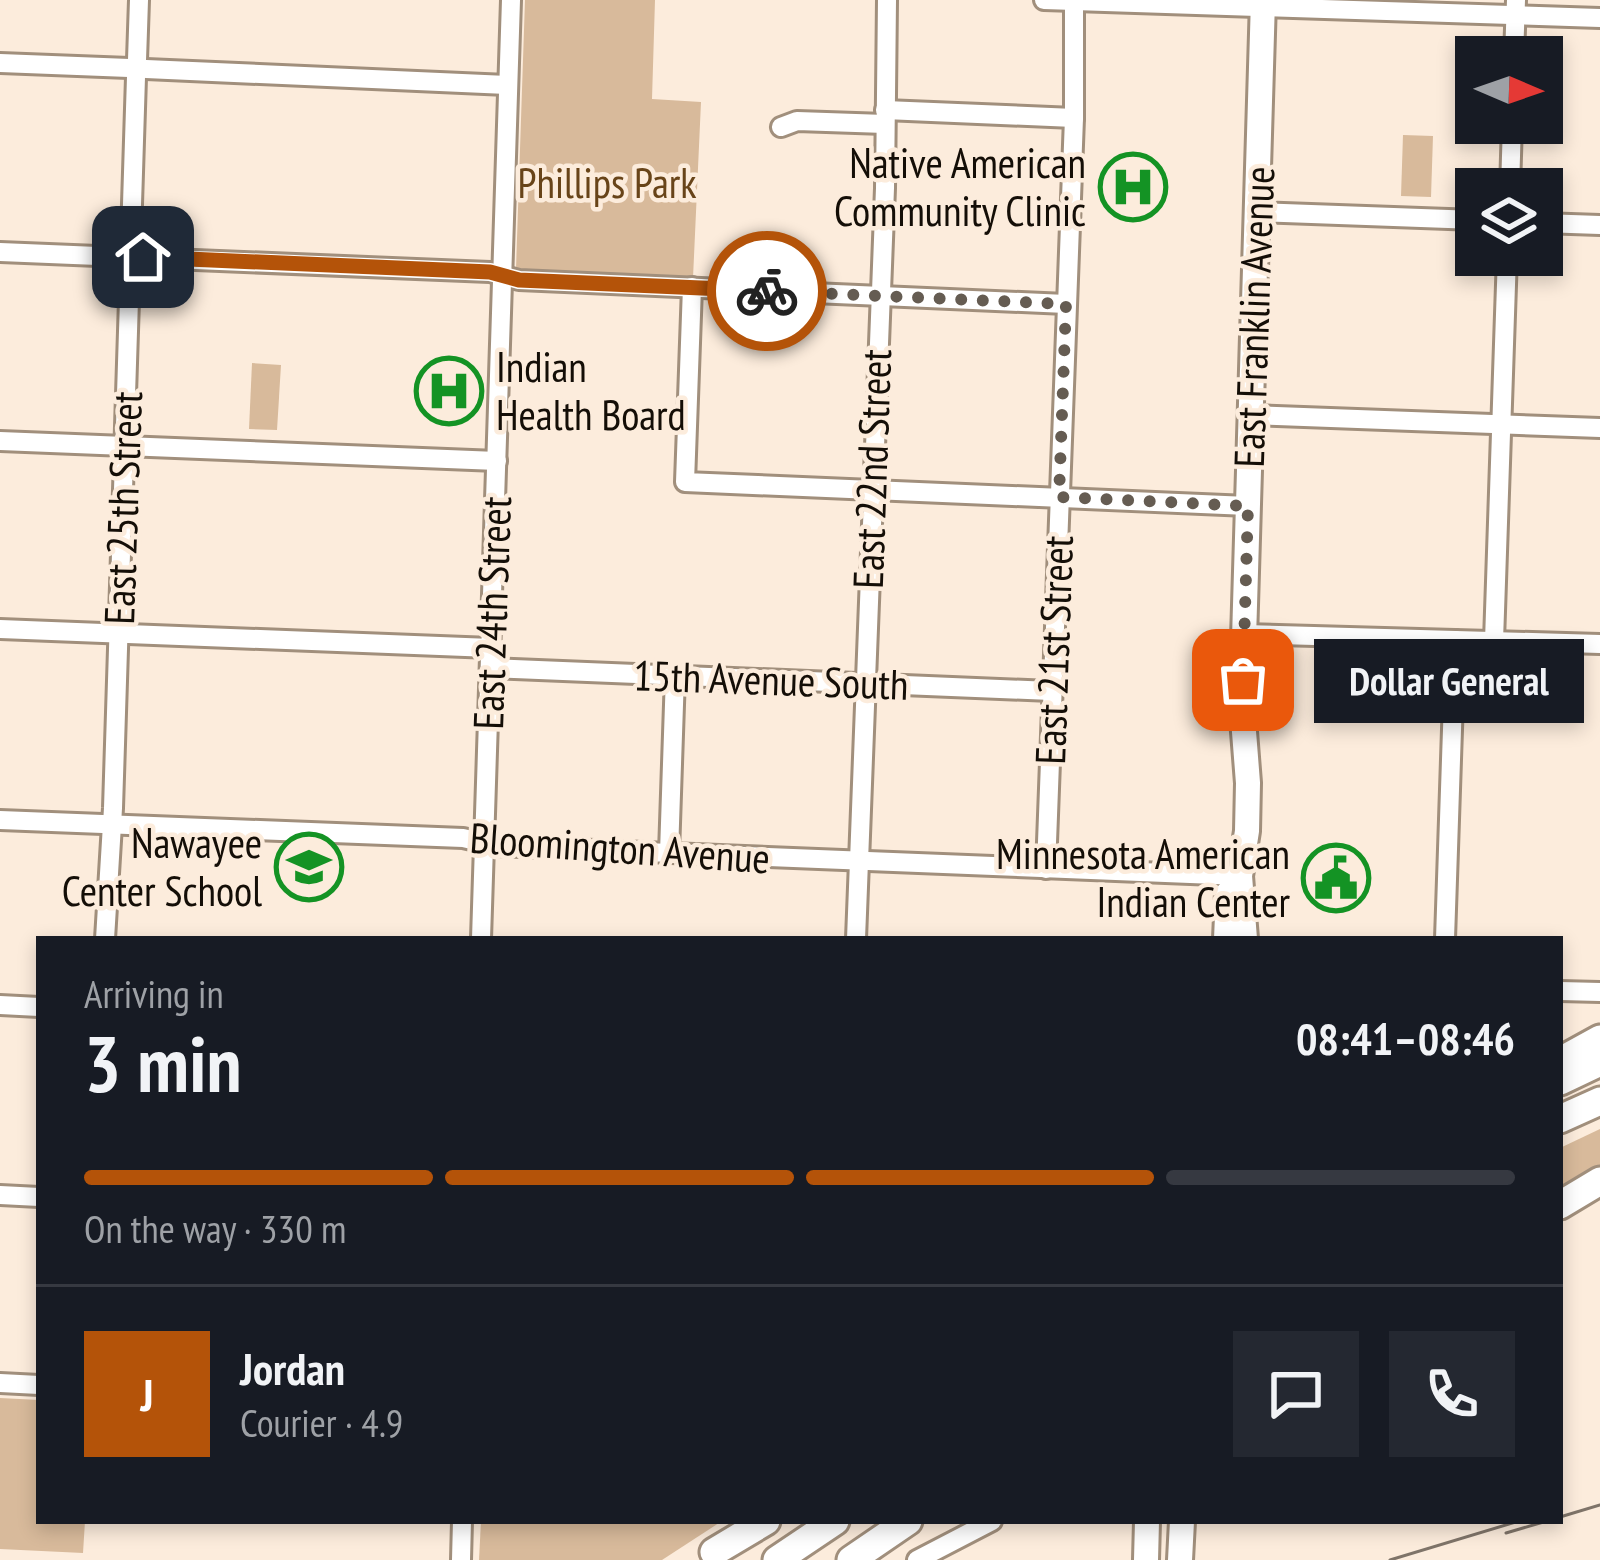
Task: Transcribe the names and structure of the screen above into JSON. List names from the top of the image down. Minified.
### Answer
{"streets":{"main road":["East Franklin Avenue"],"street":["East 22nd Street","East 25th Street","East 24th Street","East 21st Street","15th Avenue South","Bloomington Avenue"]},"crossings":[["East Franklin Avenue","Bloomington Avenue"],["East 22nd Street","15th Avenue South"],["East 22nd Street","Bloomington Avenue"],["East 25th Street","15th Avenue South"],["East 25th Street","Bloomington Avenue"],["East 24th Street","15th Avenue South"],["East 24th Street","Bloomington Avenue"],["East 21st Street","15th Avenue South"],["East 21st Street","Bloomington Avenue"]],"parks":["Phillips Park"],"places":{"hospital":["Native American Community Clinic","Indian Health Board"],"other":["Dollar General"],"school or university":["Nawayee Center School"],"public building":["Minnesota American Indian Center"]},"north":"right","page":{"bubble":"Dollar General","heading":["3 min","Arriving in","08:41–08:46"],"panel":["Jordan","Courier · 4.9"],"bar":"On the way · 330 m","round":"J"}}
